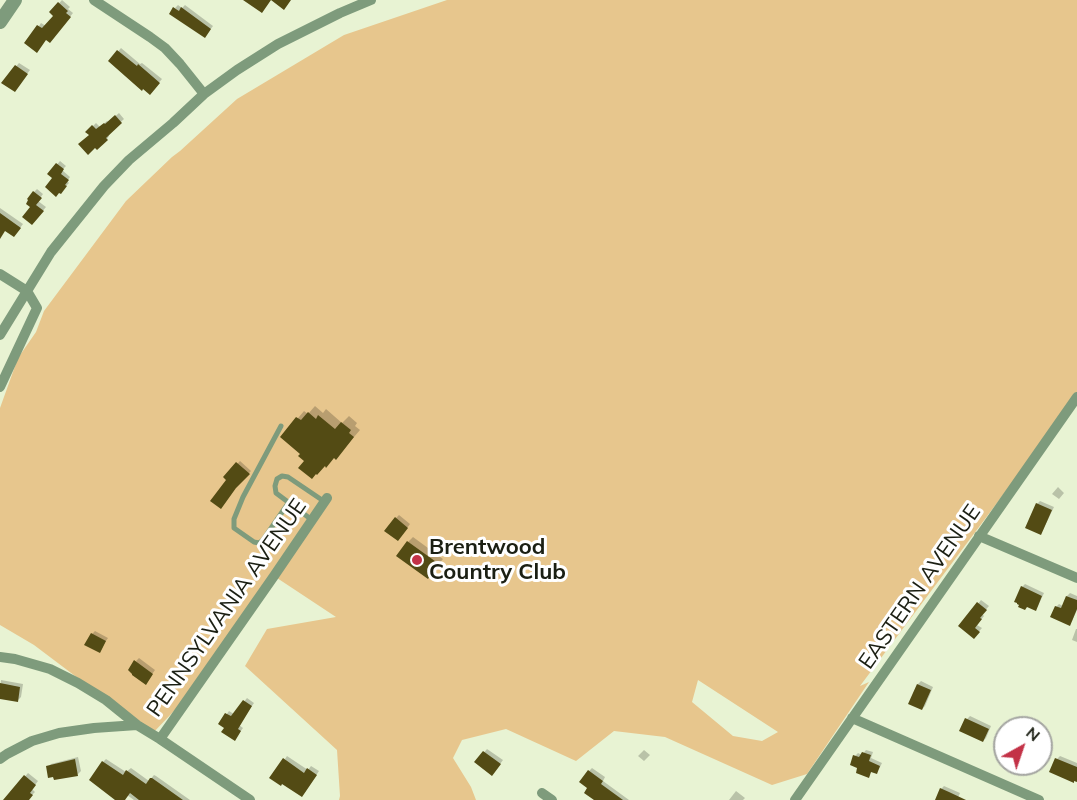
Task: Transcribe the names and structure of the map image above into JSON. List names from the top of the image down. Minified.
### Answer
{"streets":{"street":["EASTERN AVENUE","PENNSYLVANIA AVENUE"]},"places":["Brentwood Country Club"],"north":"top right"}
